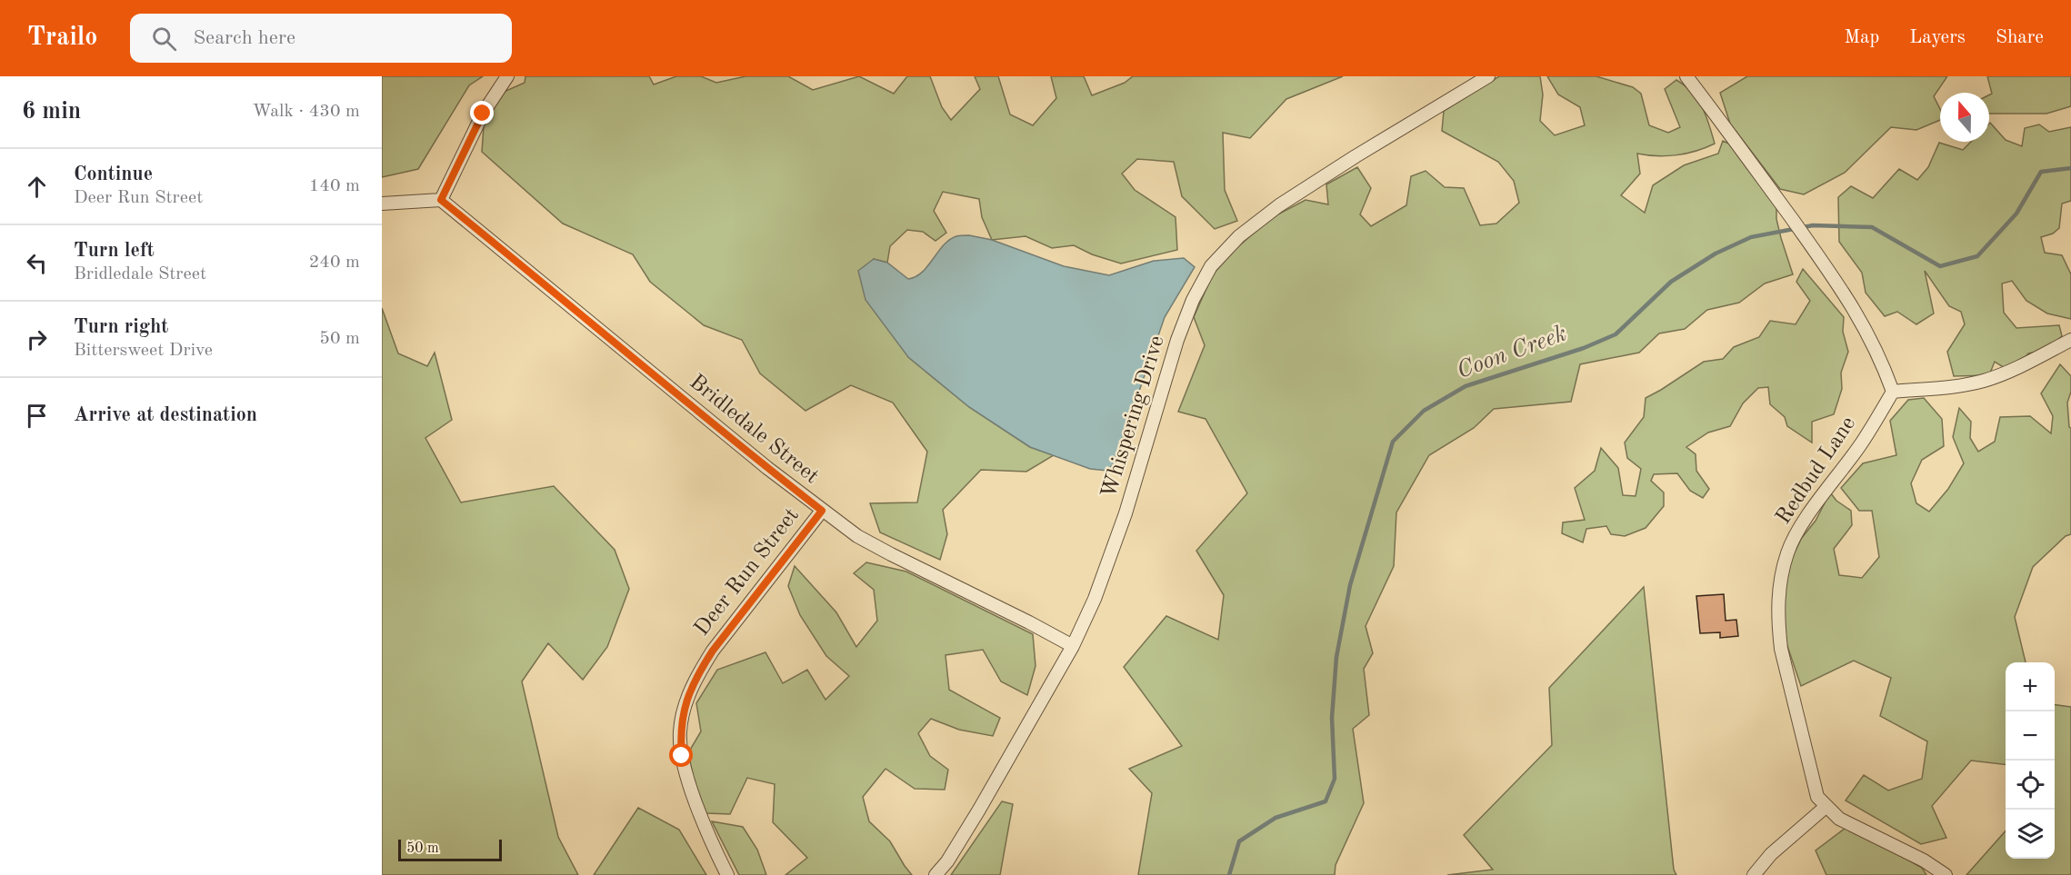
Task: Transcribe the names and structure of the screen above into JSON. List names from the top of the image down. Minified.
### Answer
{"streets":{"street":["Whispering Drive","Bridledale Street","Redbud Lane","Deer Run Street"]},"crossings":[["Whispering Drive","Bridledale Street"],["Bridledale Street","Deer Run Street"]],"water":["Coon Creek"],"scale_bar":"50 m","north":"top","page":{"header":"Trailo","search":"Search here","nav":["Map","Layers","Share"],"heading":["6 min","Walk · 430 m"],"list":[["Continue","Deer Run Street","140 m"],["Turn left","Bridledale Street","240 m"],["Turn right","Bittersweet Drive","50 m"],"Arrive at destination"],"map_buttons":["+","−"],"scale":"50 m"}}
